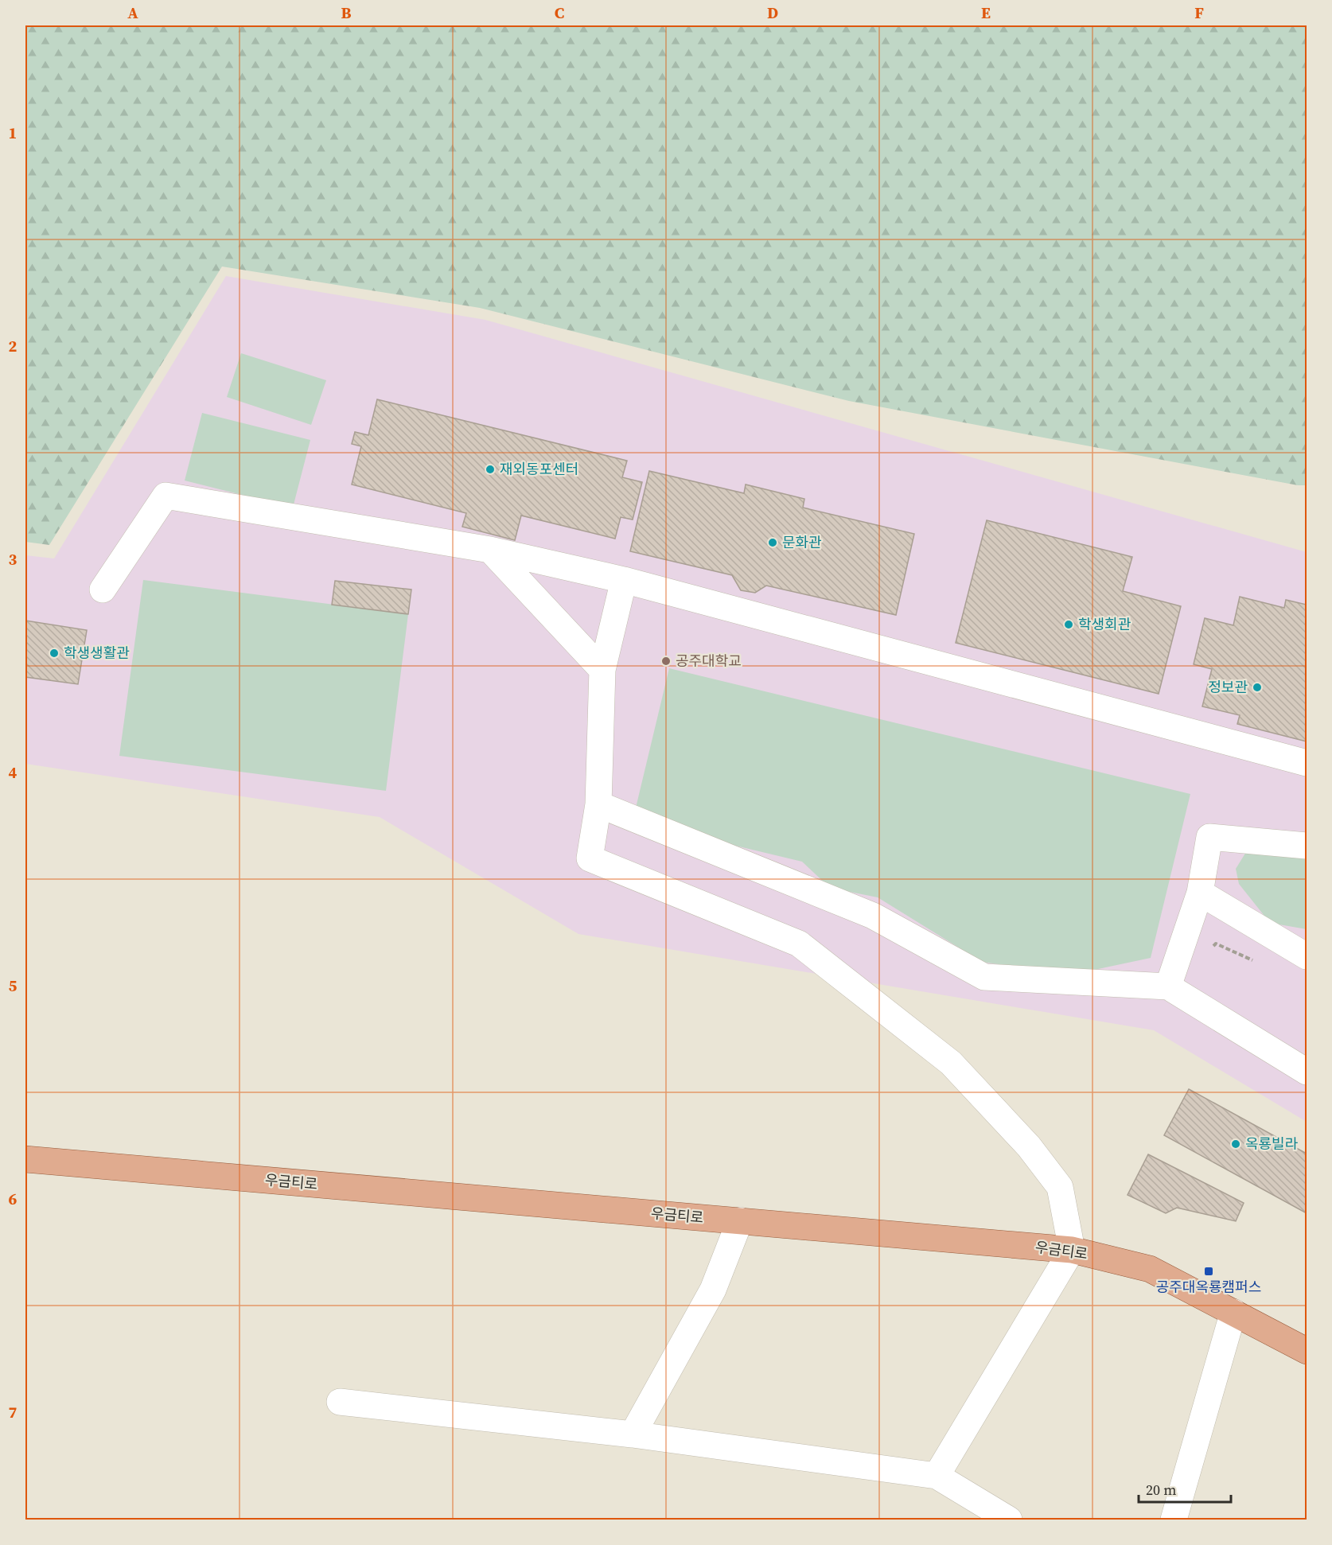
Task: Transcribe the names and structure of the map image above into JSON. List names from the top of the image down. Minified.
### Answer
{"streets":{"main road":["우금티로"]},"places":{"other":["재외동포센터","문화관","학생회관","학생생활관","공주대학교","정보관","옥룡빌라"],"transit":["공주대옥룡캠퍼스"]},"scale_bar":"20 m","grid":{"columns":["A","B","C","D","E","F"],"rows":["1","2","3","4","5","6","7"]}}
